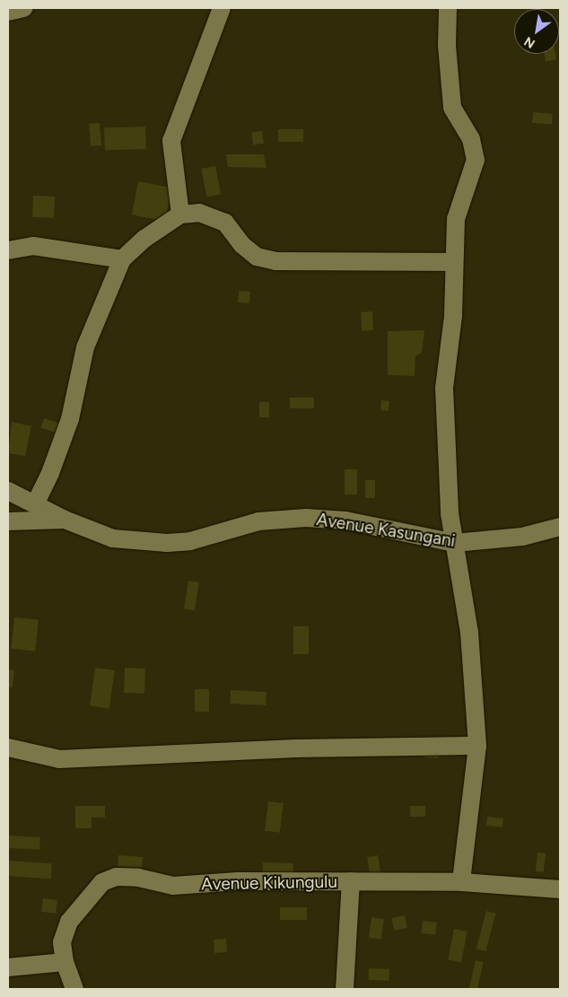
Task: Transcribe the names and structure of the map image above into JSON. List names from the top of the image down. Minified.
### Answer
{"streets":{"street":["Avenue Kasungani","Avenue Kikungulu"]},"north":"bottom left"}
